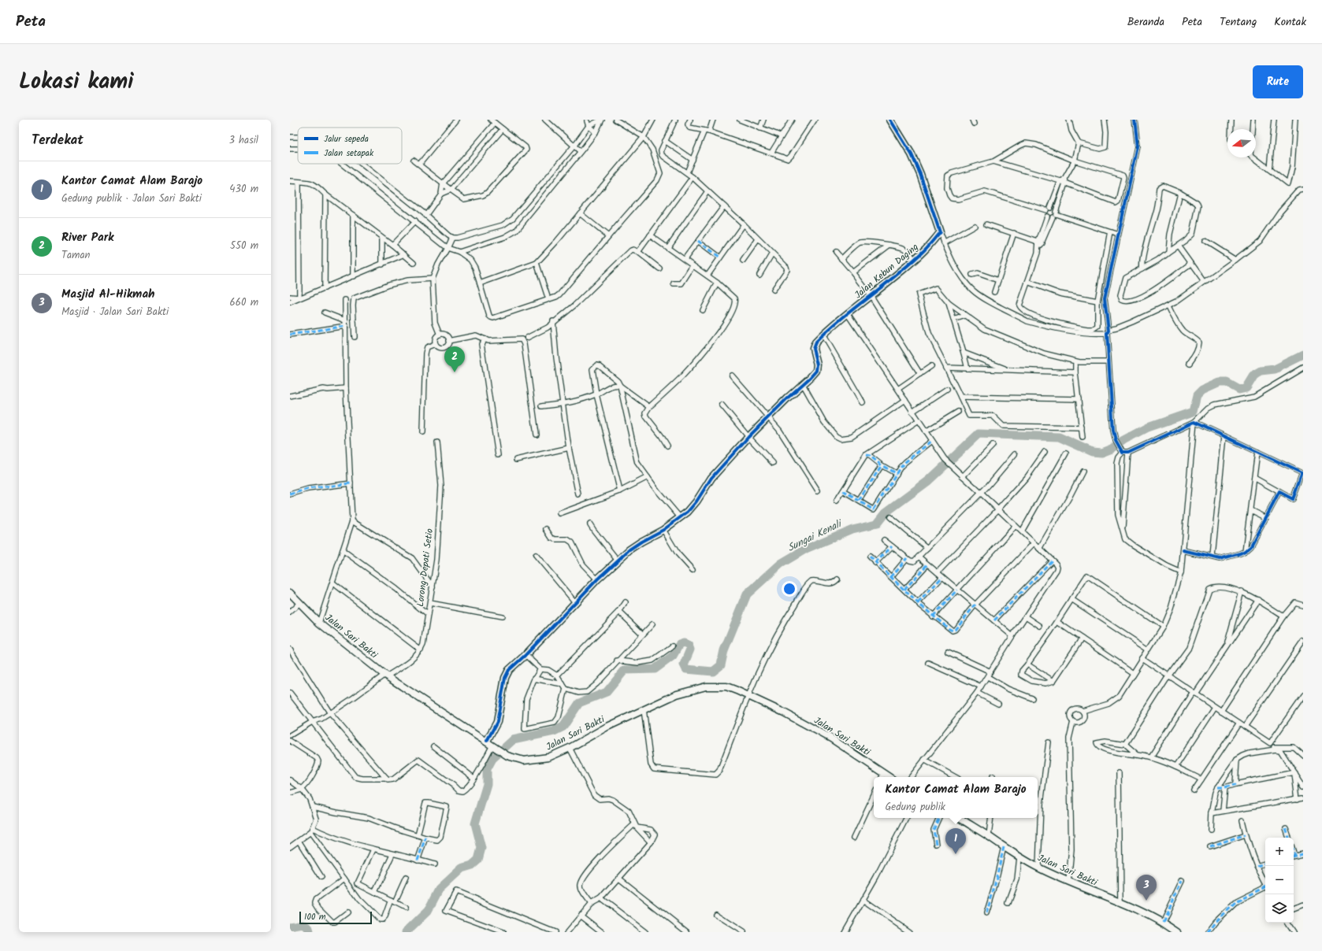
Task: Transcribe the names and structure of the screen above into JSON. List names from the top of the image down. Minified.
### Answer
{"streets":{"main road":["Jalan Kebun Daging","Jalan Sari Bakti"],"street":["Lorong Depati Setio"]},"water":["Sungai Kenali"],"legend":["Jalur sepeda","Jalan setapak"],"scale_bar":"100 m","north":"left","page":{"header":"Peta","nav":["Beranda","Peta","Tentang","Kontak"],"title":"Lokasi kami","buttons":"Rute","heading":["Terdekat","3 hasil"],"list":[{"mark":"1","name":"Kantor Camat Alam Barajo","note":"Gedung publik · Jalan Sari Bakti","value":"430 m"},{"mark":"2","name":"River Park","note":"Taman","value":"550 m"},{"mark":"3","name":"Masjid Al-Hikmah","note":"Masjid · Jalan Sari Bakti","value":"660 m"}],"pins":["2","1","3"],"popup":["Kantor Camat Alam Barajo","Gedung publik"],"map_buttons":["+","−"],"scale":"100 m"}}
